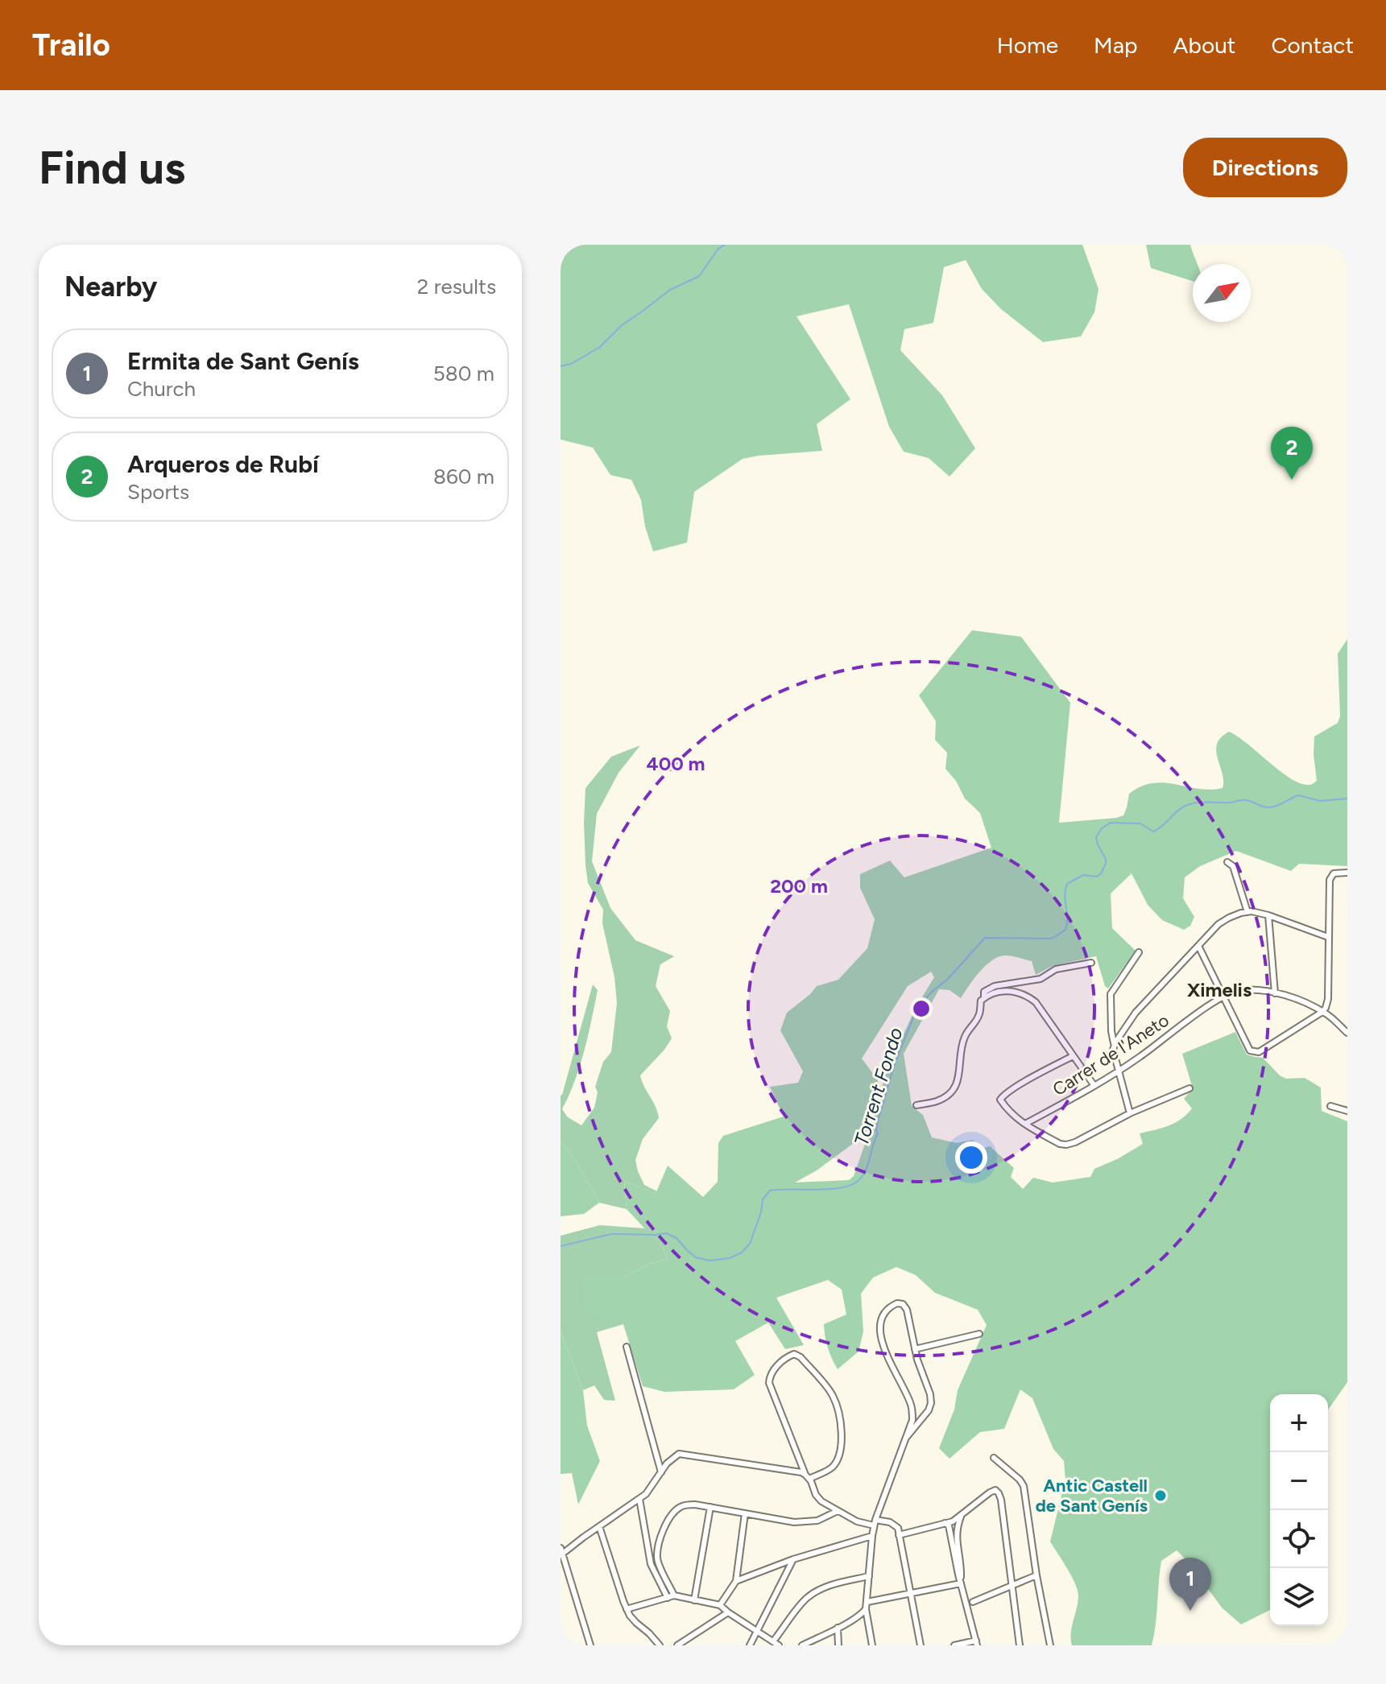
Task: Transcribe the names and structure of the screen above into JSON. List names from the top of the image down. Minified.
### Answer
{"streets":{"street":["Carrer de l'Aneto"]},"districts":["Ximelis"],"water":["Torrent Fondo"],"places":["Antic Castell de Sant Genís"],"north":"top right","page":{"header":"Trailo","nav":["Home","Map","About","Contact"],"buttons":"Directions","title":"Find us","heading":["Nearby","2 results"],"list":[{"mark":"1","name":"Ermita de Sant Genís","note":"Church","value":"580 m"},{"mark":"2","name":"Arqueros de Rubí","note":"Sports","value":"860 m"}],"pins":["2","1"],"map_buttons":["+","−"]},"rings":["400 m","200 m"]}
